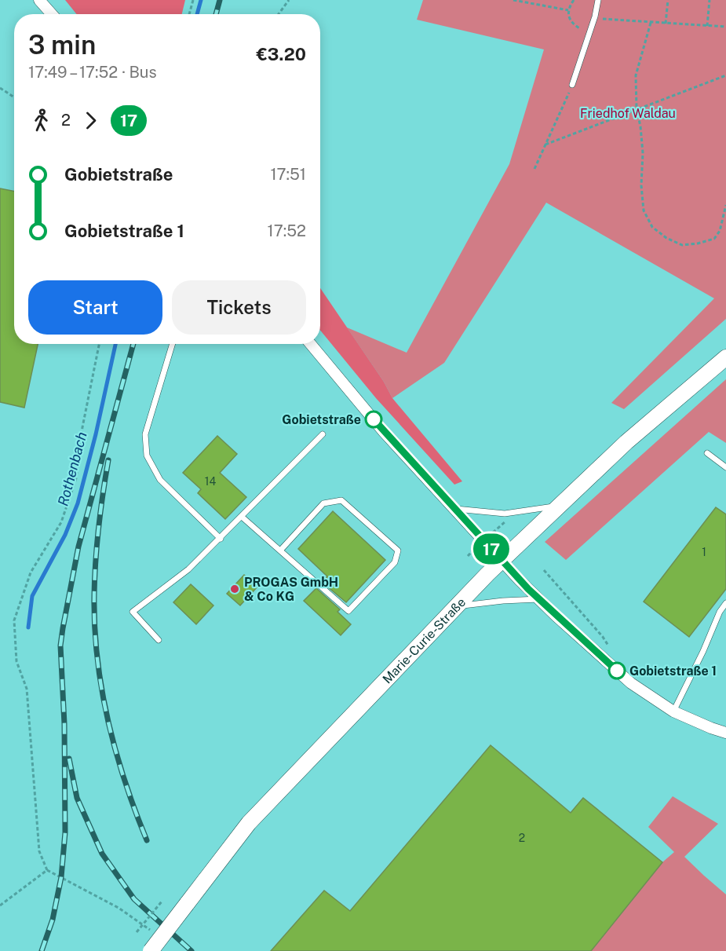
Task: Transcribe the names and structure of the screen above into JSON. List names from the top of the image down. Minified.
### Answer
{"streets":{"main road":["Marie-Curie-Straße"]},"water":["Rothenbach"],"parks":["Friedhof Waldau"],"places":["Gobietstraße","PROGAS GmbH & Co KG","Gobietstraße 1"],"lines":["bus line 17"],"house_numbers":["14","1","2"],"page":{"on_map":"17","heading":["3 min","17:49 – 17:52 · Bus","€3.20"],"legs":["2","17"],"list":[{"name":"Gobietstraße","value":"17:51"},{"name":"Gobietstraße 1","value":"17:52"}],"buttons":["Start","Tickets"]}}
